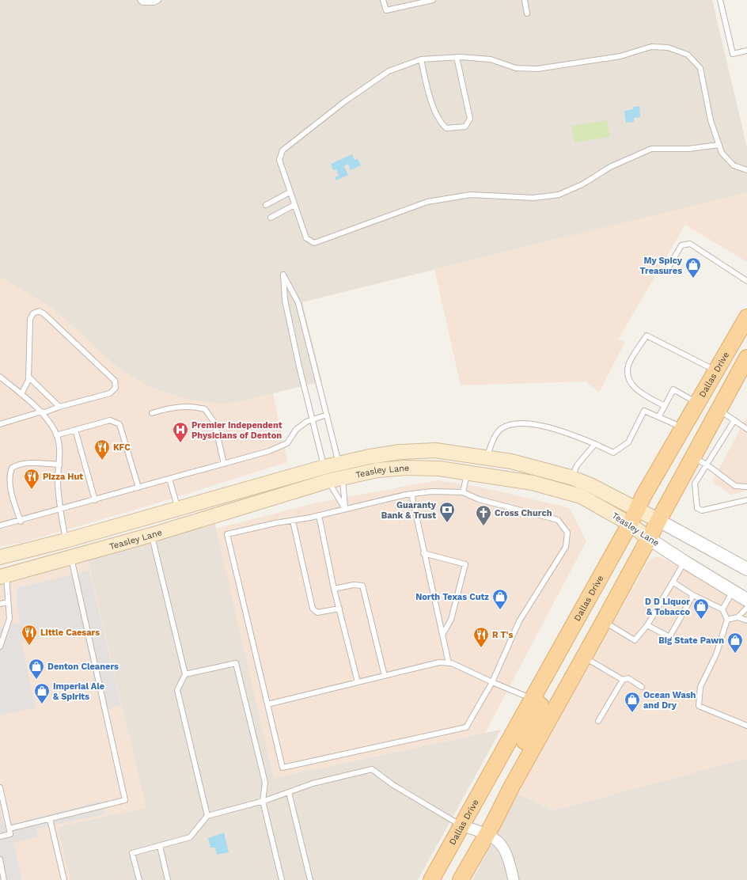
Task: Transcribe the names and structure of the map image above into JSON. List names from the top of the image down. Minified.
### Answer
{"streets":{"main road":["Dallas Drive","Teasley Lane"]},"crossings":[["Dallas Drive","Teasley Lane"]],"places":{"shop":["My Spicy Treasures","North Texas Cutz","D D Liquor & Tobacco","Big State Pawn","Denton Cleaners","Imperial Ale & Spirits","Ocean Wash and Dry"],"hospital":["Premier Independent Physicians of Denton"],"restaurant":["KFC","Pizza Hut","Little Caesars","R T's"],"bank":["Guaranty Bank & Trust"],"church":["Cross Church"]}}
